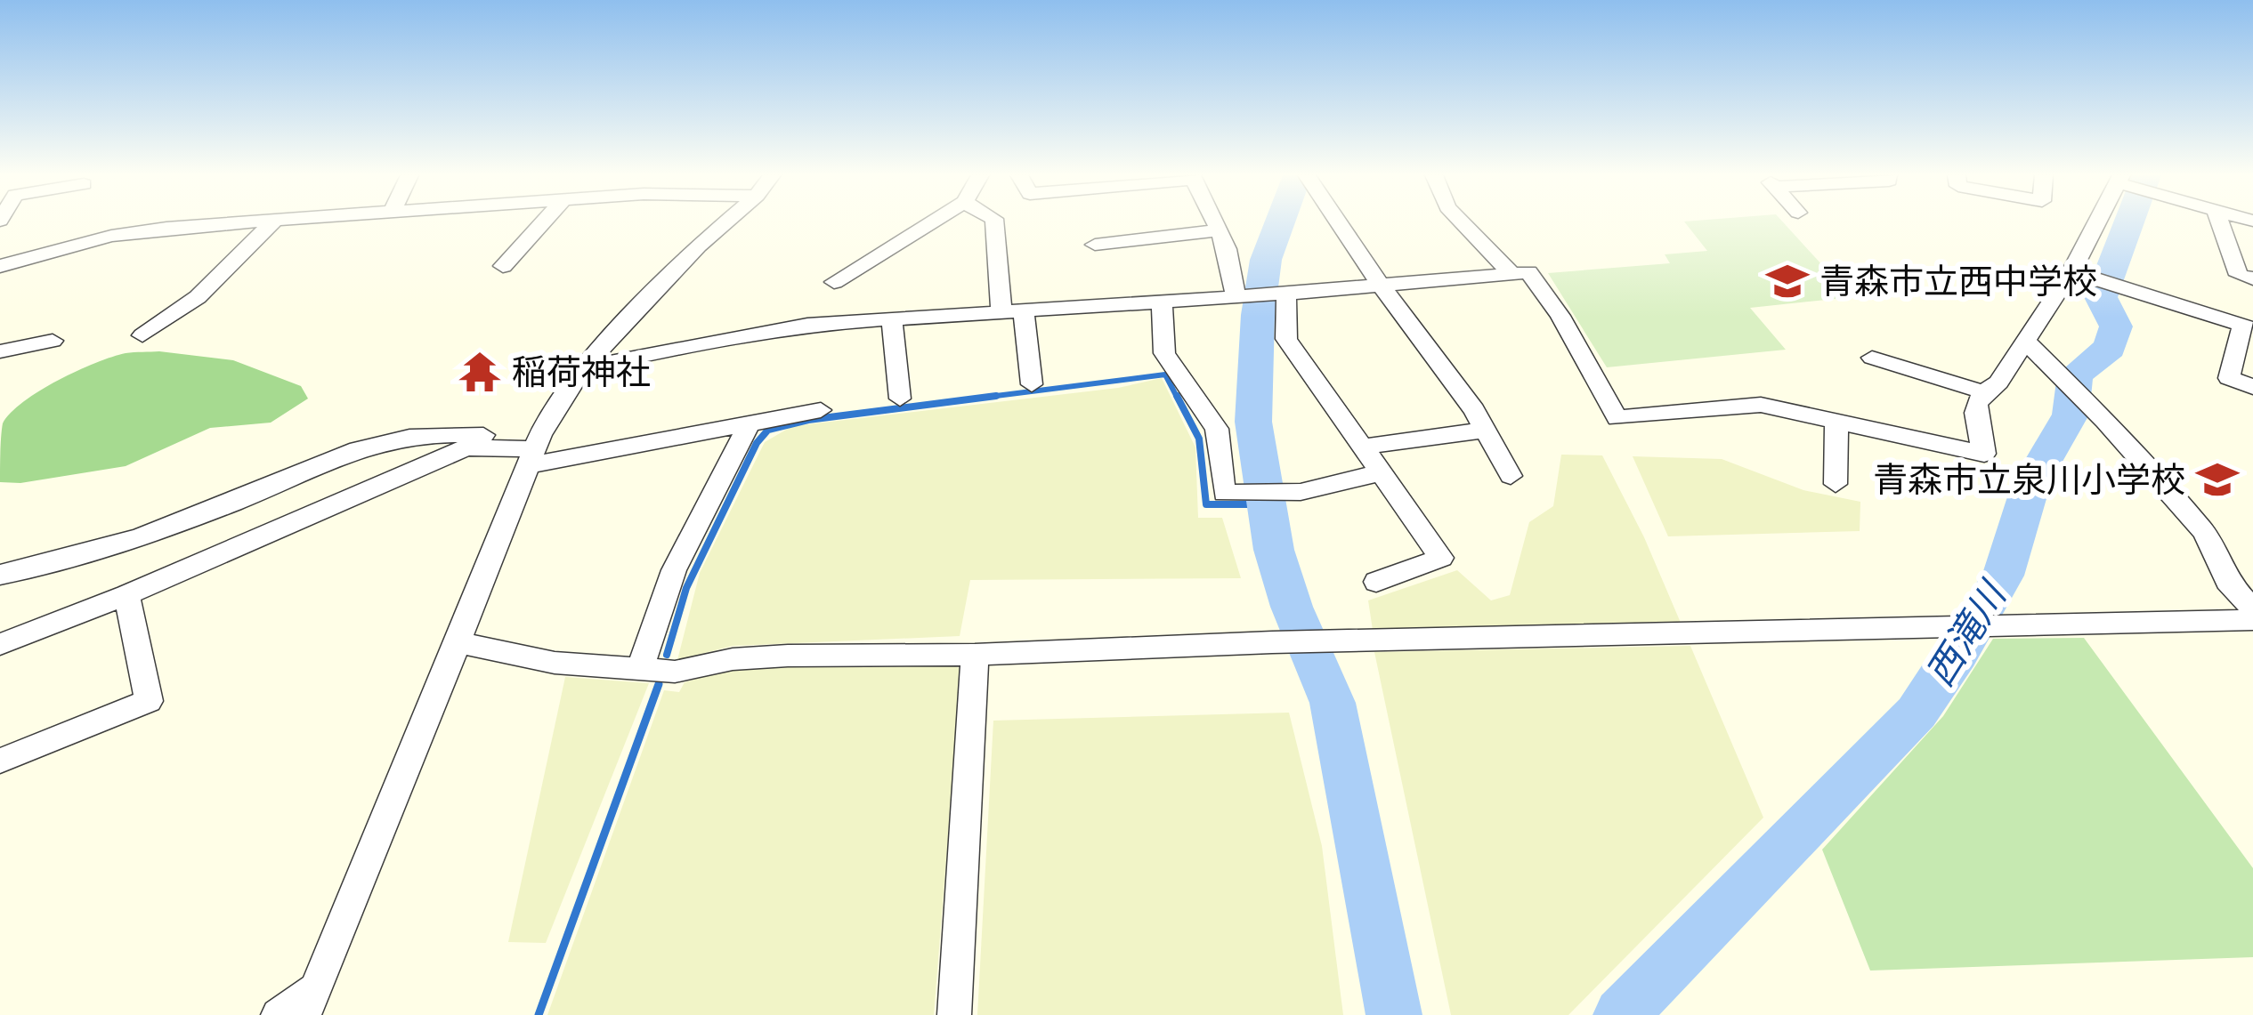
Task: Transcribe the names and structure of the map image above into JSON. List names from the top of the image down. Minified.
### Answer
{"water":["西滝川"],"places":{"school or university":["青森市立西中学校","青森市立泉川小学校"],"temple":["稲荷神社"]}}
